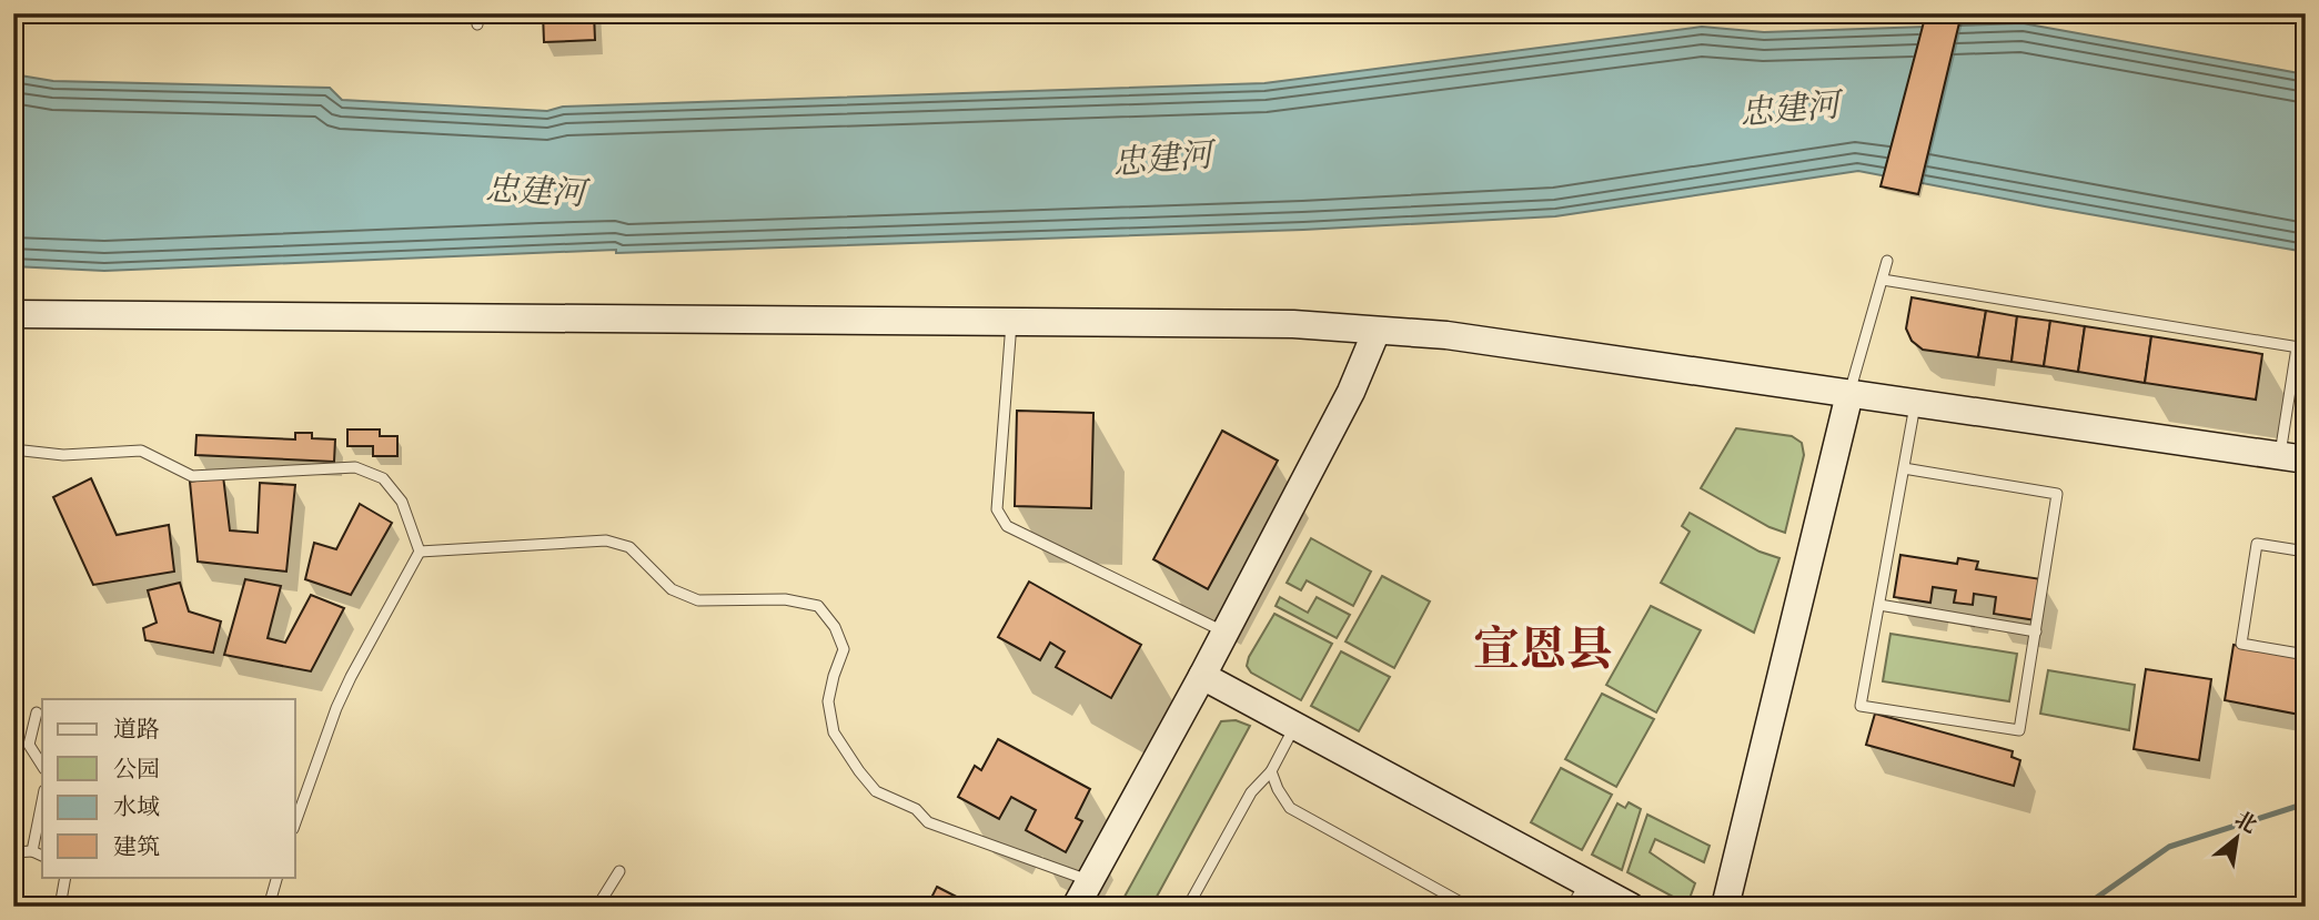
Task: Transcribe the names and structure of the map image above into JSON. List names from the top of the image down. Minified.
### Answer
{"districts":["宣恩县"],"water":["忠建河"],"legend":["道路","公园","水域","建筑"],"north":"top right"}
